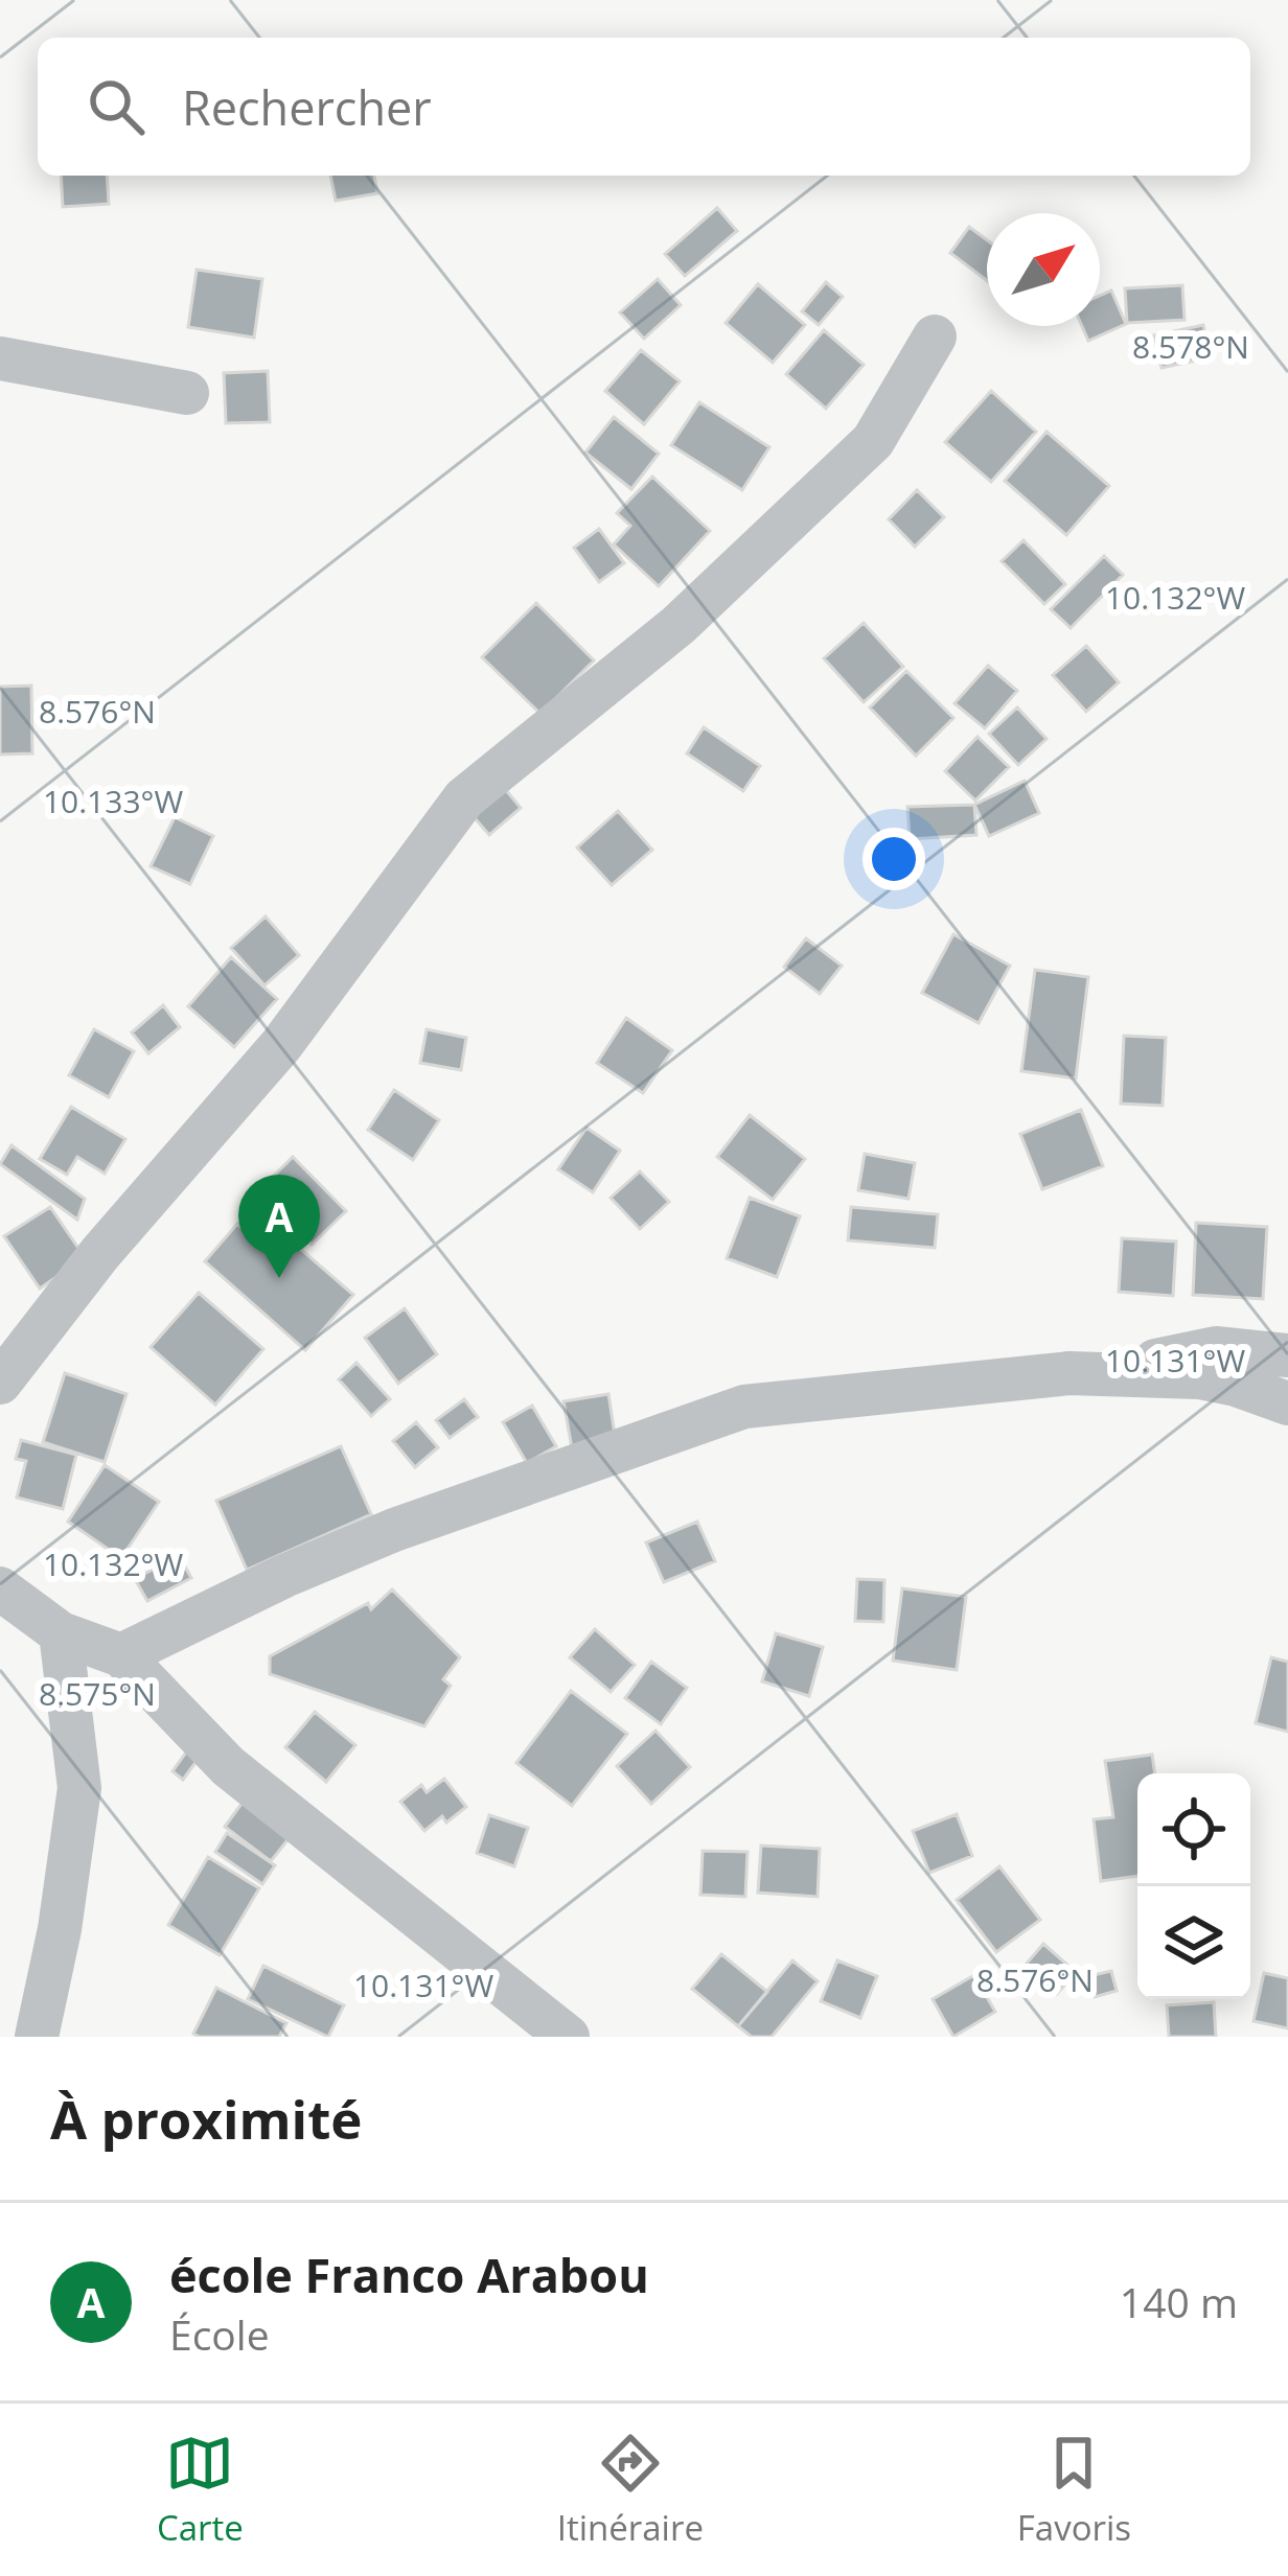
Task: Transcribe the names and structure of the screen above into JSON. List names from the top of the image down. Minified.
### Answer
{"north":"top right","page":{"search":"Rechercher","pins":"A","heading":"À proximité","list":[{"mark":"A","name":"école Franco Arabou","note":"École","value":"140 m"}],"nav":["Carte","Itinéraire","Favoris"]},"coordinates":["8.578°N","10.132°W","8.576°N","10.133°W","10.131°W","8.575°N"]}
